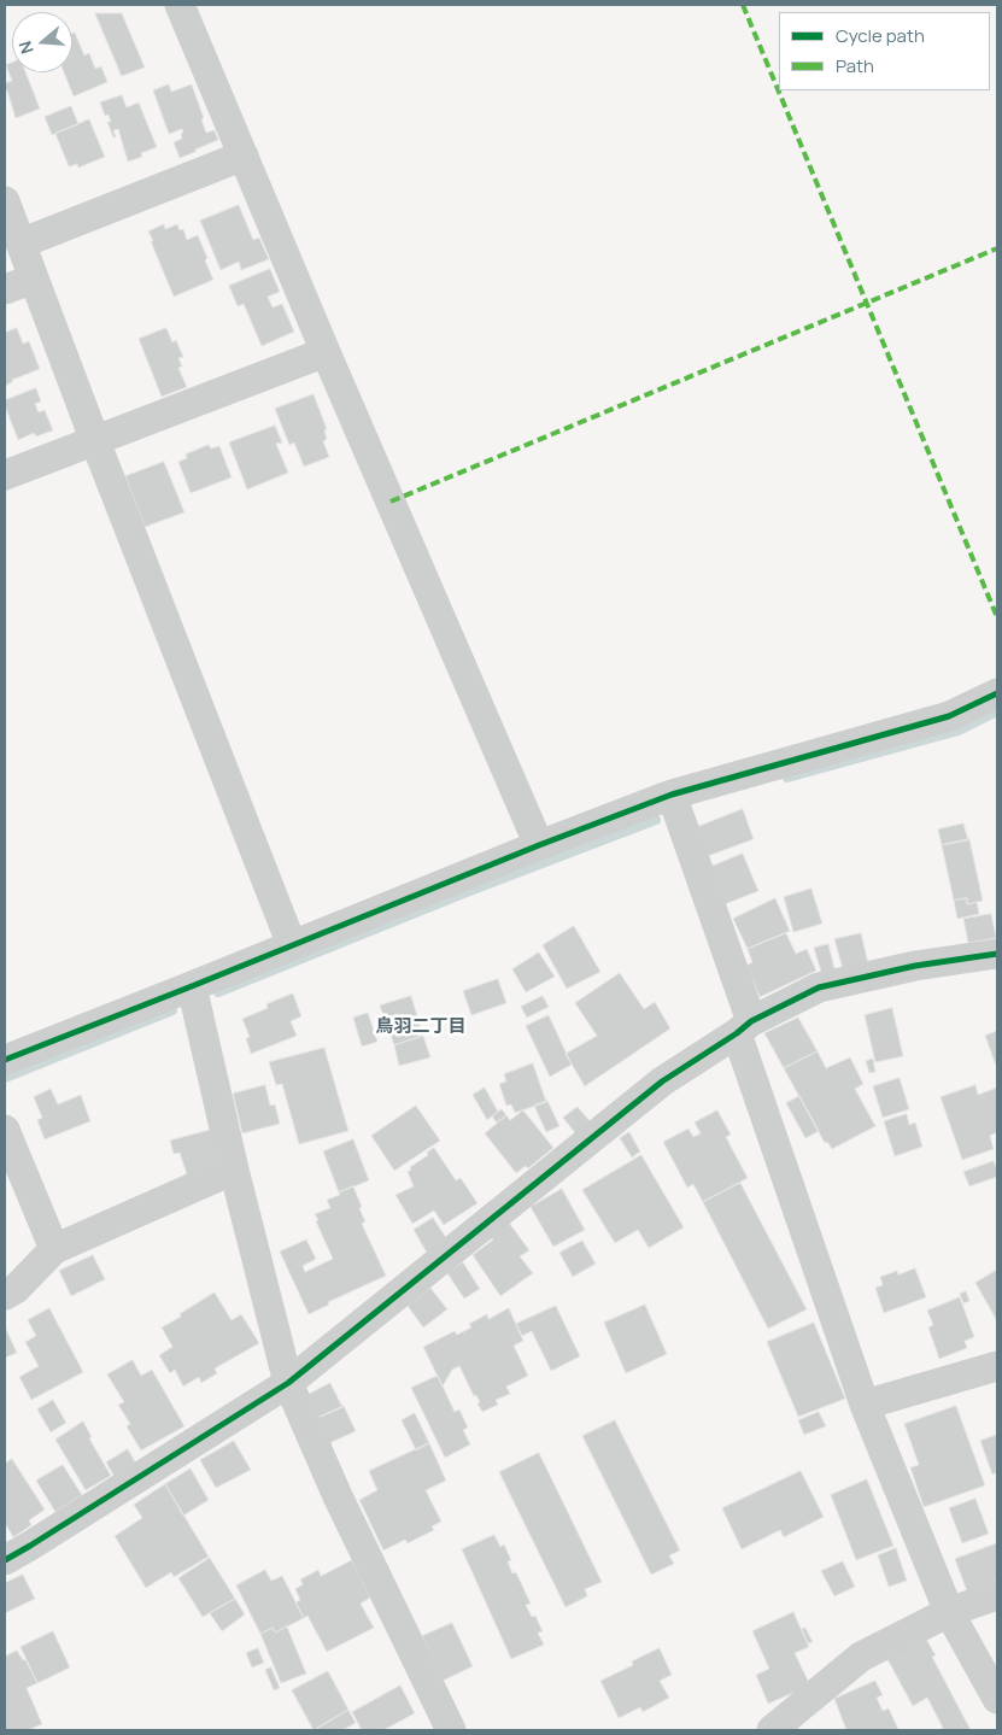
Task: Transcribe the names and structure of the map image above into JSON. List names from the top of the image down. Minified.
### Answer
{"districts":["鳥羽二丁目"],"legend":["Cycle path","Path"],"north":"left"}
